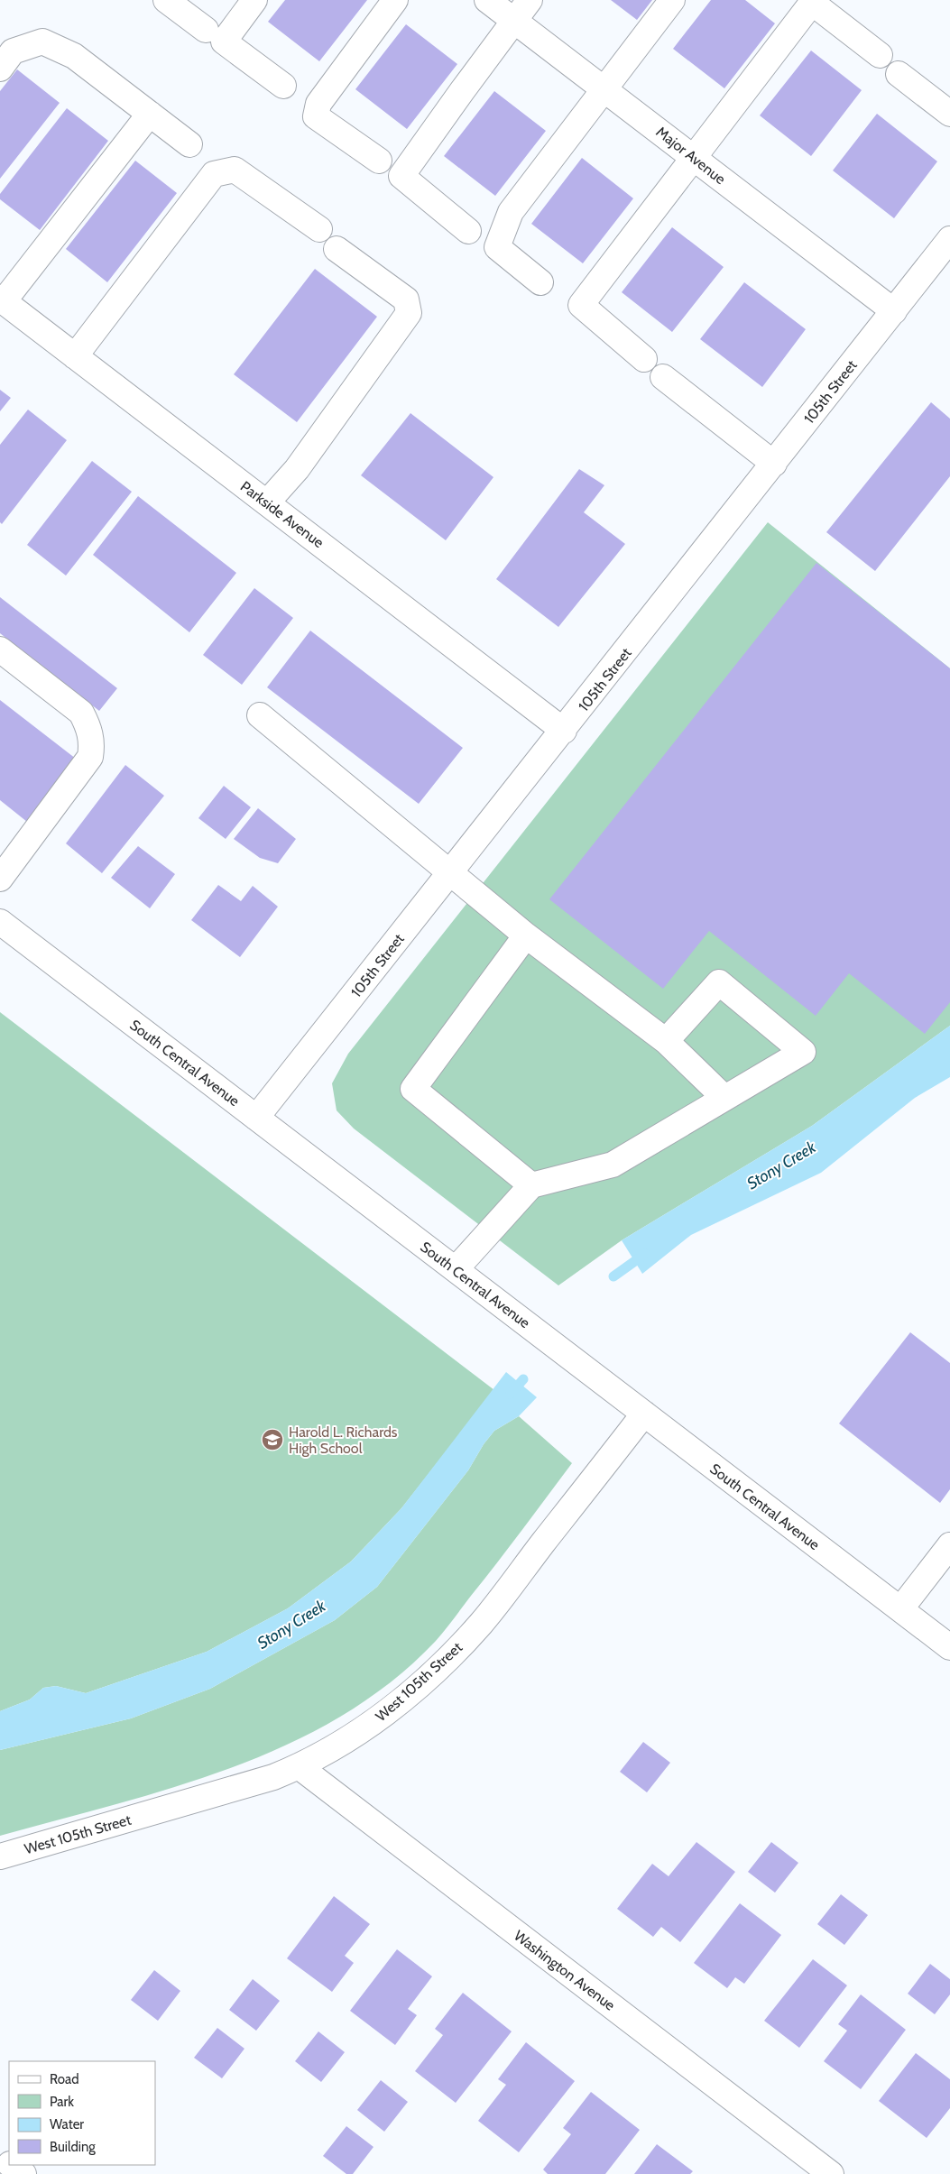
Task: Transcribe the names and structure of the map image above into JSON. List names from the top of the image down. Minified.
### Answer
{"streets":{"street":["Major Avenue","105th Street","Parkside Avenue","South Central Avenue","West 105th Street","Washington Avenue"]},"crossings":[["Major Avenue","105th Street"],["105th Street","Parkside Avenue"],["105th Street","South Central Avenue"],["South Central Avenue","West 105th Street"],["West 105th Street","Washington Avenue"]],"water":["Stony Creek"],"places":{"school or university":["Harold L. Richards High School"]},"legend":["Road","Park","Water","Building"]}
